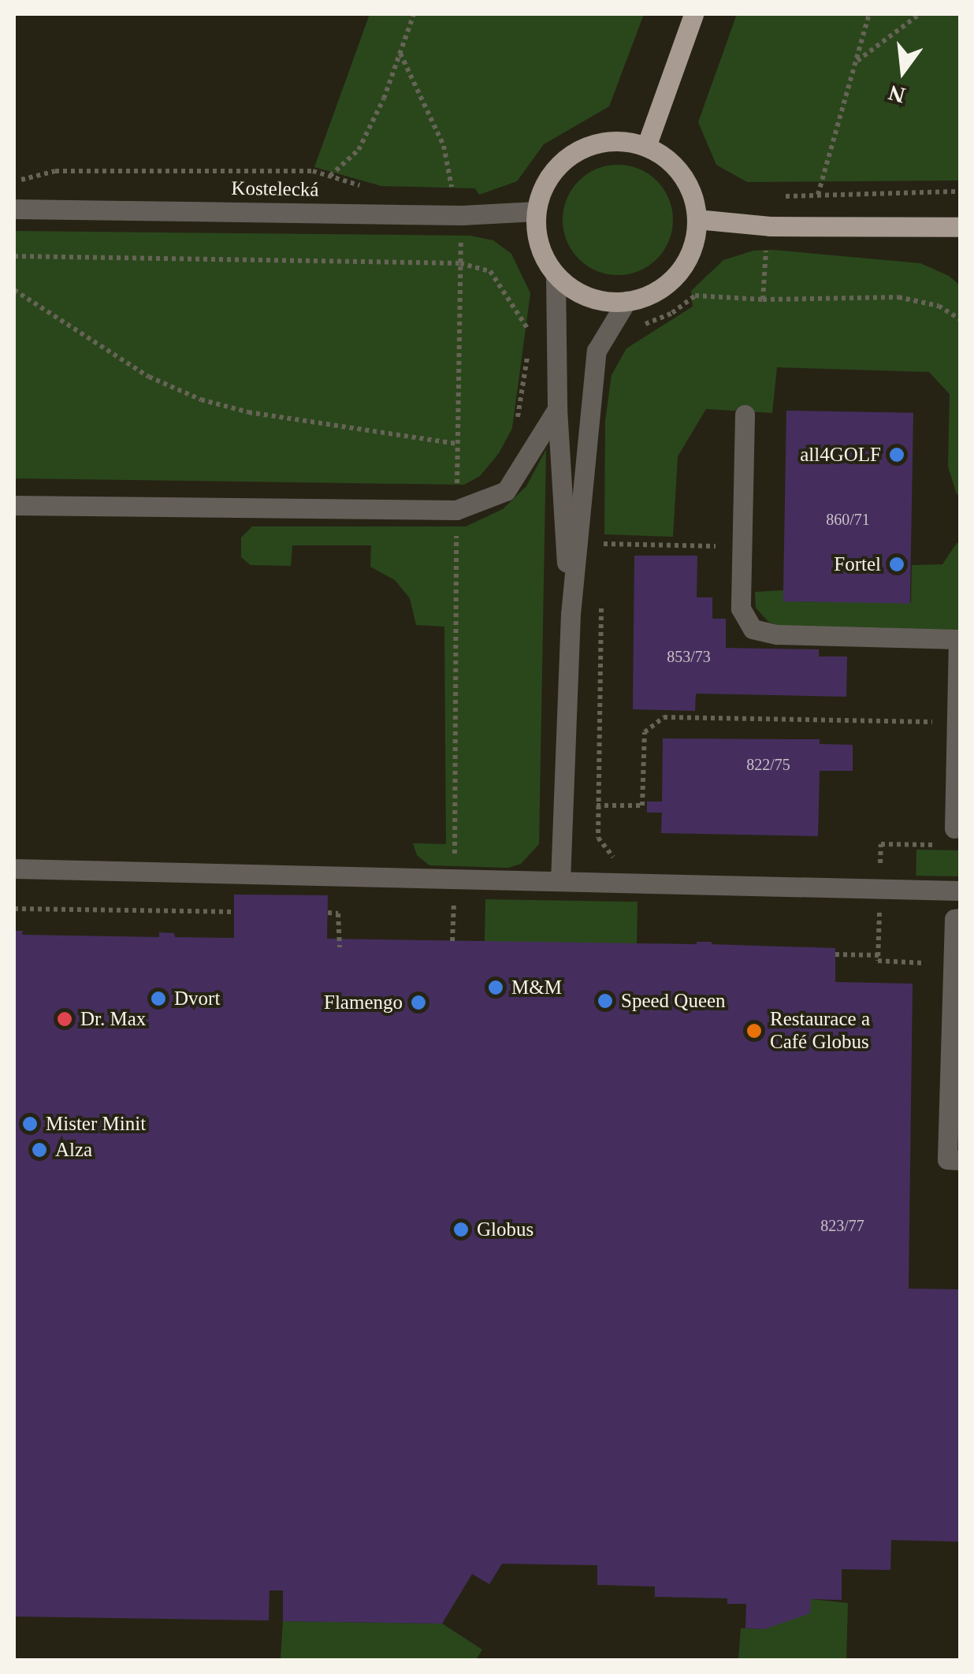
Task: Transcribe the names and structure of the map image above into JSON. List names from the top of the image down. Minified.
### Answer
{"streets":{"street":["Kostelecká"]},"places":["all4GOLF","Fortel","M&M","Dvort","Speed Queen","Flamengo","Dr. Max","Restaurace a Café Globus","Mister Minit","Alza","Globus"],"house_numbers":["860/71","853/73","822/75","823/77"],"north":"bottom"}
